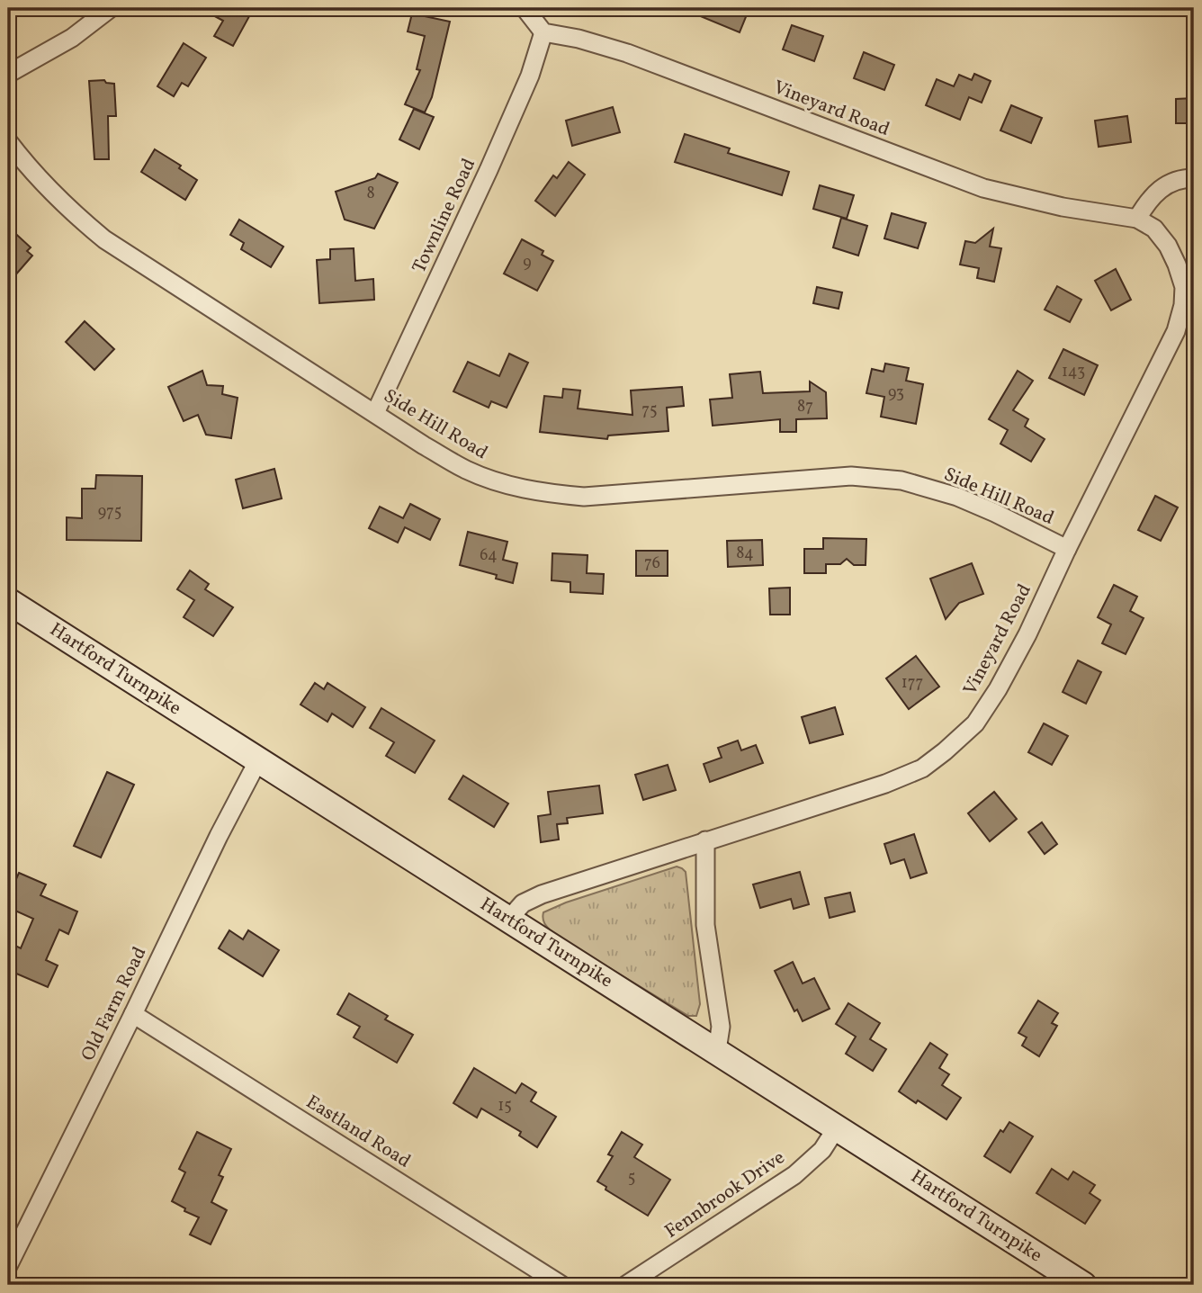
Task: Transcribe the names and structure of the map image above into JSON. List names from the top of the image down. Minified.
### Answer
{"streets":{"main road":["Hartford Turnpike"],"street":["Vineyard Road","Townline Road","Side Hill Road","Old Farm Road","Eastland Road","Fennbrook Drive"]},"crossings":[["Vineyard Road","Townline Road"],["Vineyard Road","Side Hill Road"],["Vineyard Road","Hartford Turnpike"],["Townline Road","Side Hill Road"],["Hartford Turnpike","Old Farm Road"],["Hartford Turnpike","Fennbrook Drive"],["Old Farm Road","Eastland Road"]],"house_numbers":["8","9","143","93","87","75","975","84","64","76","177","15","5"]}
